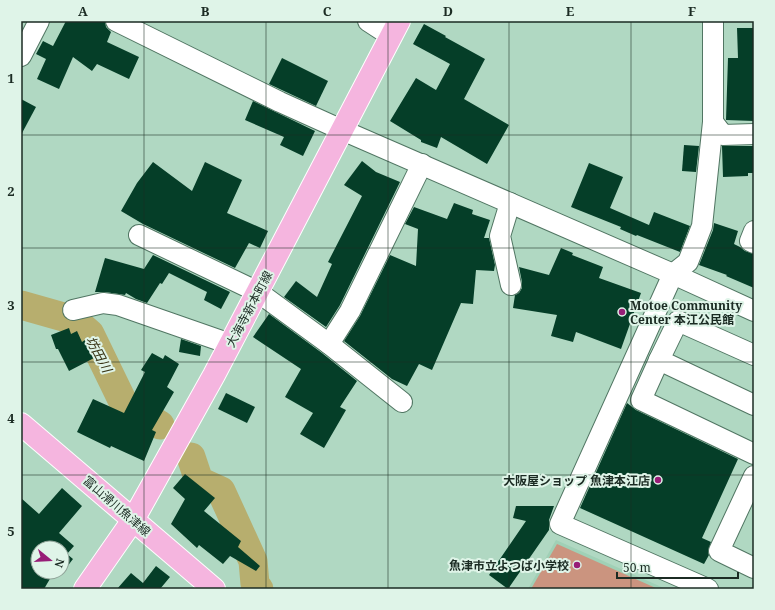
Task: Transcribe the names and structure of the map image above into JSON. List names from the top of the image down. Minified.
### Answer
{"streets":{"main road":["大海寺新本町線","富山滑川魚津線"]},"crossings":[["大海寺新本町線","富山滑川魚津線"]],"water":["坊田川"],"places":["Motoe Community Center 本江公民館","大阪屋ショップ 魚津本江店","魚津市立よつば小学校"],"scale_bar":"50 m","north":"right","grid":{"columns":["A","B","C","D","E","F"],"rows":["1","2","3","4","5"]}}
